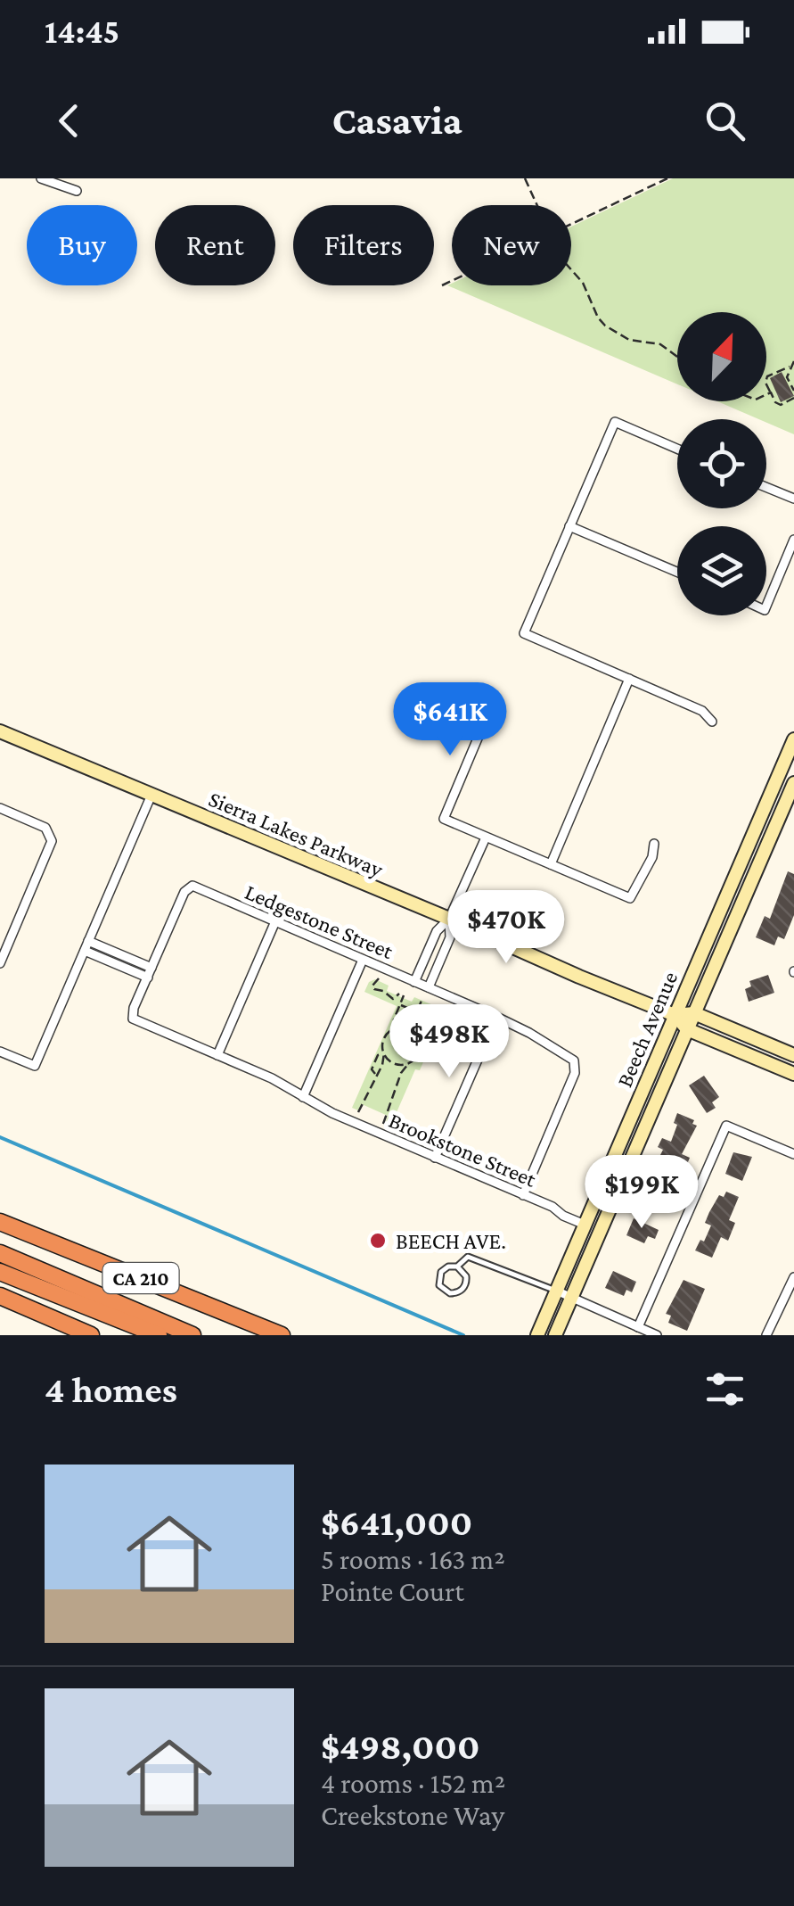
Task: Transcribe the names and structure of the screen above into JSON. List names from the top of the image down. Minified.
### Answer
{"streets":{"highway":["CA 210"],"main road":["Sierra Lakes Parkway","Beech Avenue"],"street":["Ledgestone Street","Brookstone Street"]},"crossings":[["Sierra Lakes Parkway","Beech Avenue"],["Ledgestone Street","Brookstone Street"],["Beech Avenue","Brookstone Street"]],"places":["BEECH AVE."],"north":"top right","page":{"status":"14:45","header":"Casavia","chip":["Buy","Rent","Filters","New"],"price":["$641K","$470K","$498K","$199K"],"heading":"4 homes","list":[{"name":"$641,000","note":"5 rooms · 163 m² · Pointe Court"},{"name":"$498,000","note":"4 rooms · 152 m² · Creekstone Way"}]}}
